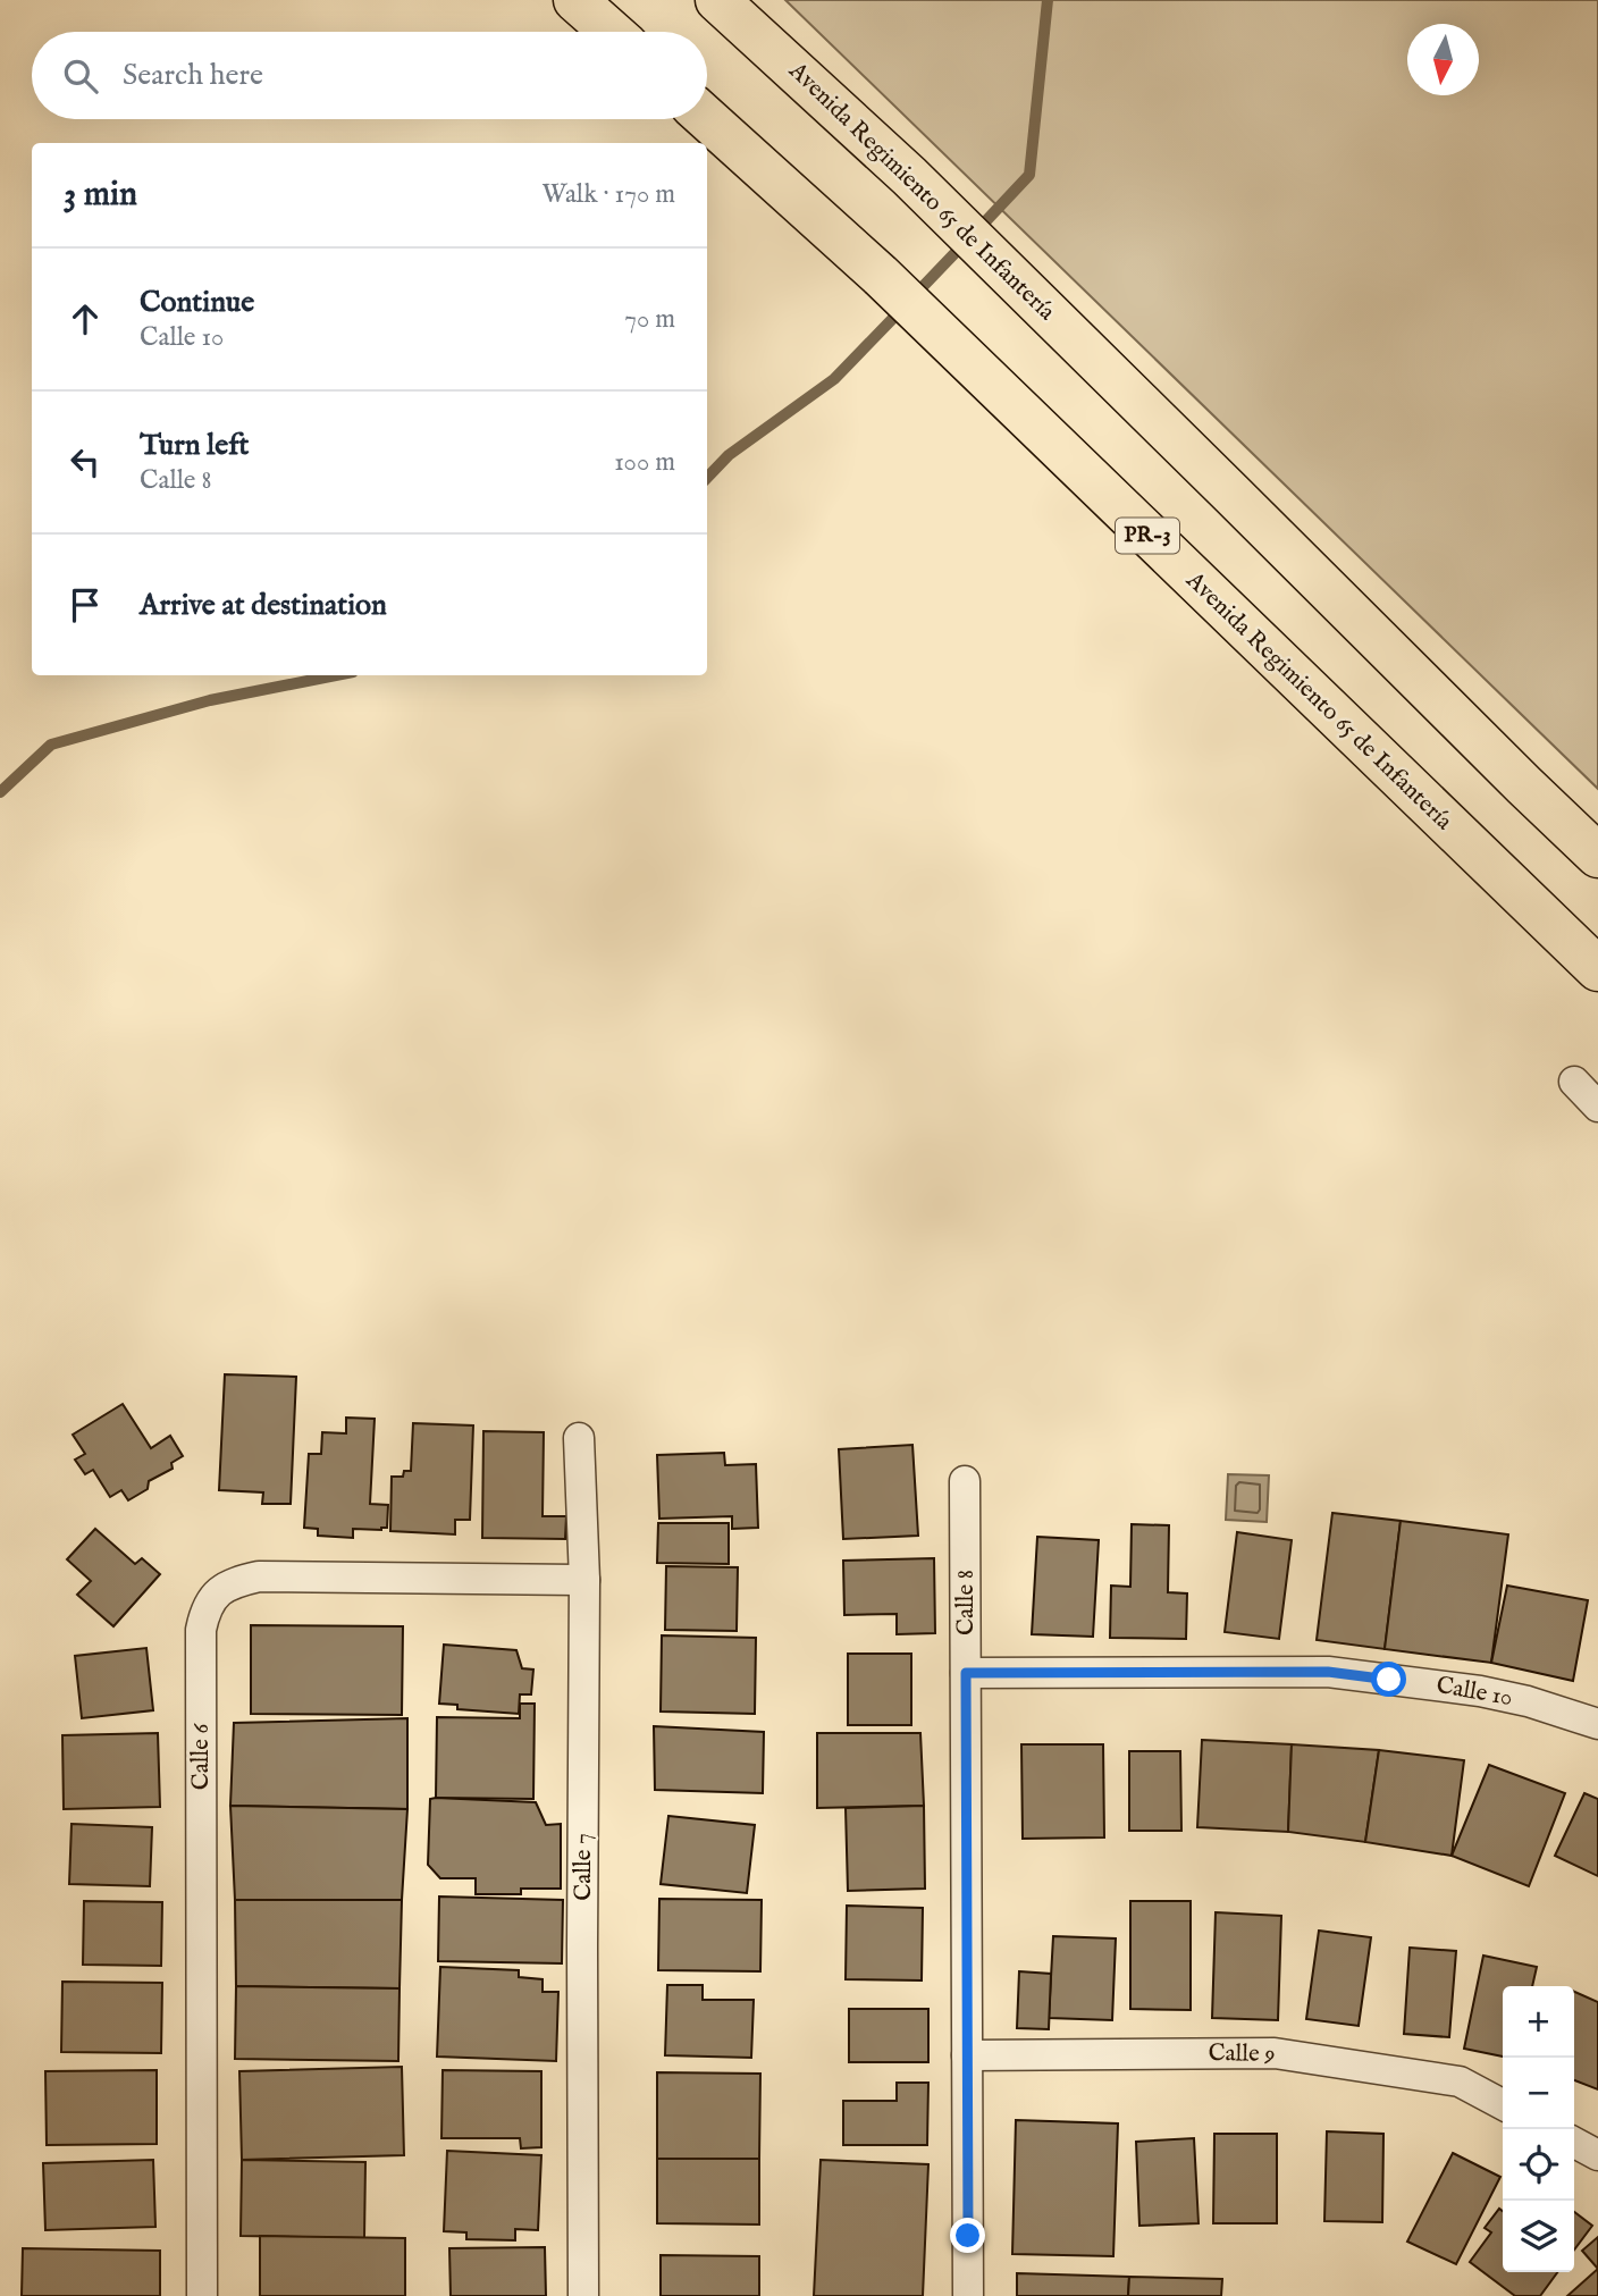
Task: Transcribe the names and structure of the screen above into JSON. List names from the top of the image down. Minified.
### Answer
{"streets":{"main road":["Avenida Regimiento 65 de Infantería","PR-3"],"street":["Calle 8","Calle 10","Calle 6","Calle 7","Calle 9"]},"crossings":[["Calle 8","Calle 10"],["Calle 8","Calle 9"],["Calle 6","Calle 7"]],"north":"bottom","page":{"search":"Search here","heading":["3 min","Walk · 170 m"],"list":[["Continue","Calle 10","70 m"],["Turn left","Calle 8","100 m"],"Arrive at destination"],"map_buttons":["+","−"]}}
